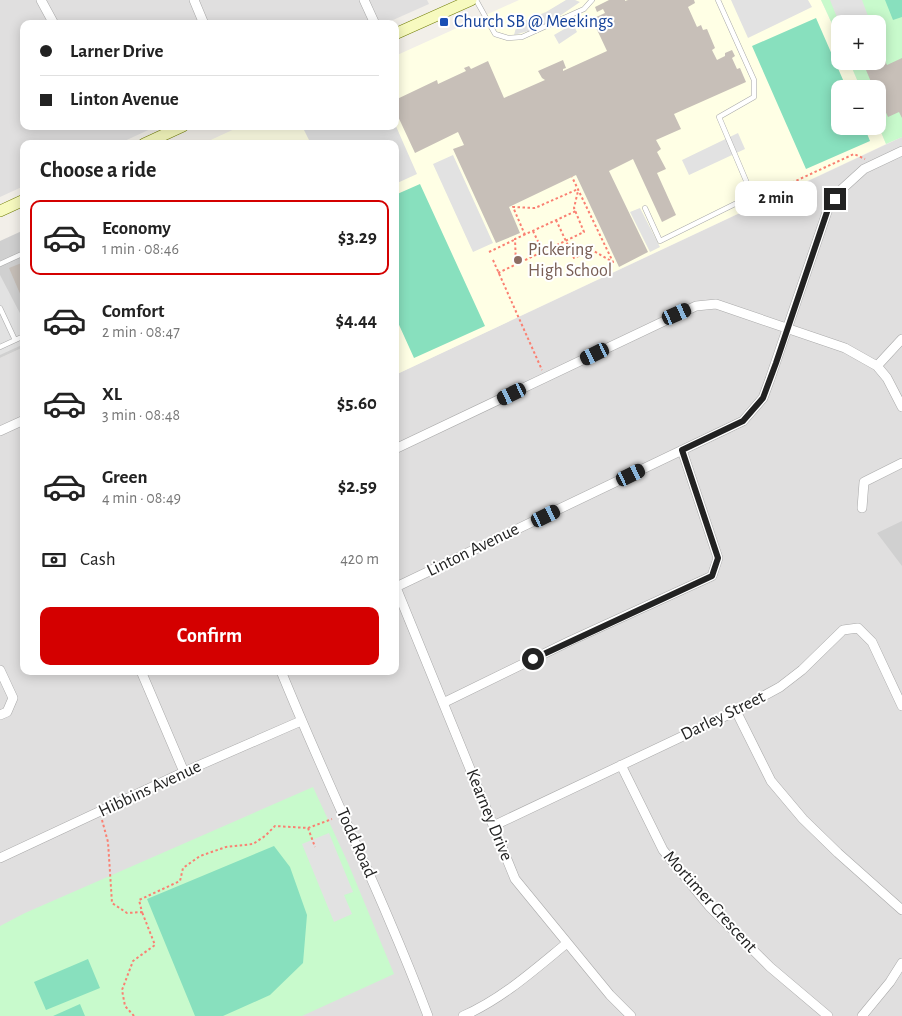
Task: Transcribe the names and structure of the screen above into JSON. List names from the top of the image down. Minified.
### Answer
{"streets":{"street":["Linton Avenue","Darley Street","Hibbins Avenue","Kearney Drive","Todd Road","Mortimer Crescent"]},"crossings":[["Darley Street","Kearney Drive"],["Darley Street","Mortimer Crescent"],["Hibbins Avenue","Todd Road"]],"places":{"transit":["Church SB @ Meekings"],"other":["Pickering High School"]},"page":{"map_buttons":["+","−"],"banner":["Larner Drive","Linton Avenue"],"heading":"Choose a ride","bubble":"2 min","list":[{"name":"Economy","note":"1 min · 08:46","value":"$3.29"},{"name":"Comfort","note":"2 min · 08:47","value":"$4.44"},{"name":"XL","note":"3 min · 08:48","value":"$5.60"},{"name":"Green","note":"4 min · 08:49","value":"$2.59"}],"pay":["Cash","420 m"],"buttons":"Confirm"}}
